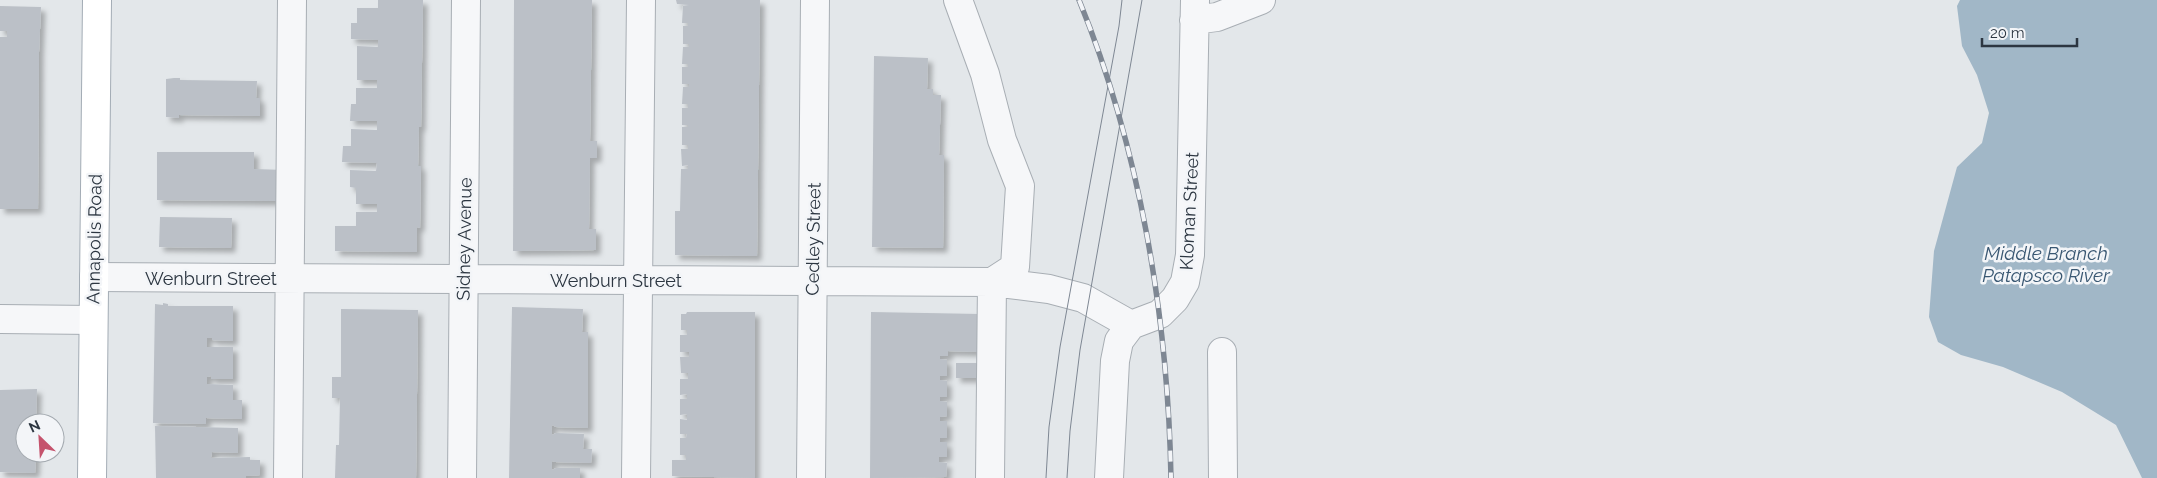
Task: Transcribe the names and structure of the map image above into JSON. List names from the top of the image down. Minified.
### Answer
{"streets":{"main road":["Annapolis Road"],"street":["Kloman Street","Sidney Avenue","Cedley Street","Wenburn Street"]},"crossings":[["Kloman Street","Wenburn Street"],["Annapolis Road","Wenburn Street"],["Sidney Avenue","Wenburn Street"],["Cedley Street","Wenburn Street"]],"water":["Middle Branch Patapsco River"],"scale_bar":"20 m","north":"top left"}
